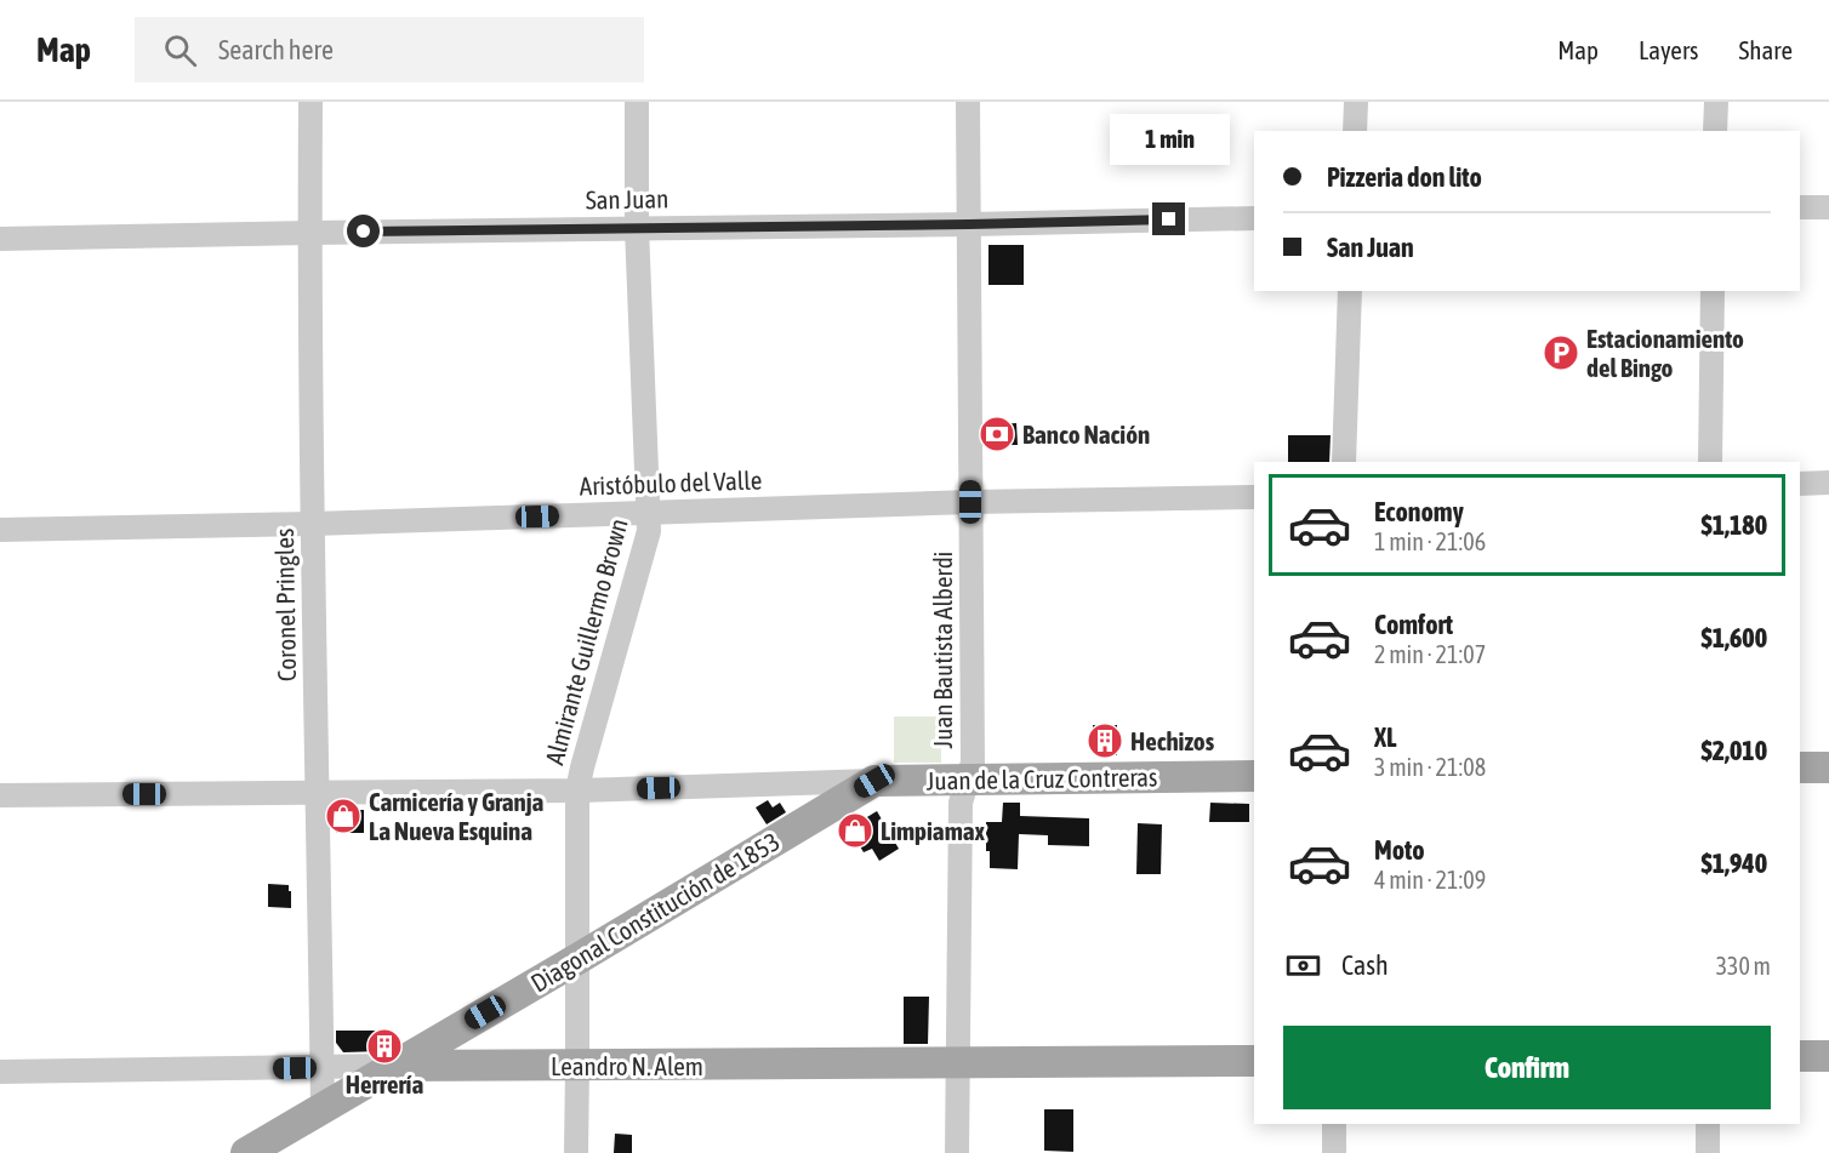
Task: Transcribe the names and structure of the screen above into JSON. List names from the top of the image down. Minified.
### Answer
{"streets":{"main road":["Juan de la Cruz Contreras","Diagonal Constitución de 1853","Leandro N. Alem"],"street":["San Juan","Aristóbulo del Valle","Coronel Pringles","Almirante Guillermo Brown","Juan Bautista Alberdi"]},"crossings":[["San Juan","Coronel Pringles"],["San Juan","Almirante Guillermo Brown"],["San Juan","Juan Bautista Alberdi"],["Aristóbulo del Valle","Coronel Pringles"],["Aristóbulo del Valle","Almirante Guillermo Brown"],["Aristóbulo del Valle","Juan Bautista Alberdi"],["Coronel Pringles","Juan de la Cruz Contreras"],["Coronel Pringles","Diagonal Constitución de 1853"],["Coronel Pringles","Leandro N. Alem"],["Almirante Guillermo Brown","Juan de la Cruz Contreras"],["Almirante Guillermo Brown","Diagonal Constitución de 1853"],["Almirante Guillermo Brown","Leandro N. Alem"],["Juan Bautista Alberdi","Juan de la Cruz Contreras"],["Juan Bautista Alberdi","Leandro N. Alem"],["Juan de la Cruz Contreras","Diagonal Constitución de 1853"],["Diagonal Constitución de 1853","Leandro N. Alem"]],"places":{"parking":["Estacionamiento del Bingo"],"bank":["Banco Nación"],"building":["Hechizos","Herrería"],"shop":["Carnicería y Granja La Nueva Esquina","Limpiamax"]},"page":{"header":"Map","search":"Search here","nav":["Map","Layers","Share"],"bubble":"1 min","banner":["Pizzeria don lito","San Juan"],"list":[{"name":"Economy","note":"1 min · 21:06","value":"$1,180"},{"name":"Comfort","note":"2 min · 21:07","value":"$1,600"},{"name":"XL","note":"3 min · 21:08","value":"$2,010"},{"name":"Moto","note":"4 min · 21:09","value":"$1,940"}],"pay":["Cash","330 m"],"buttons":"Confirm"}}
